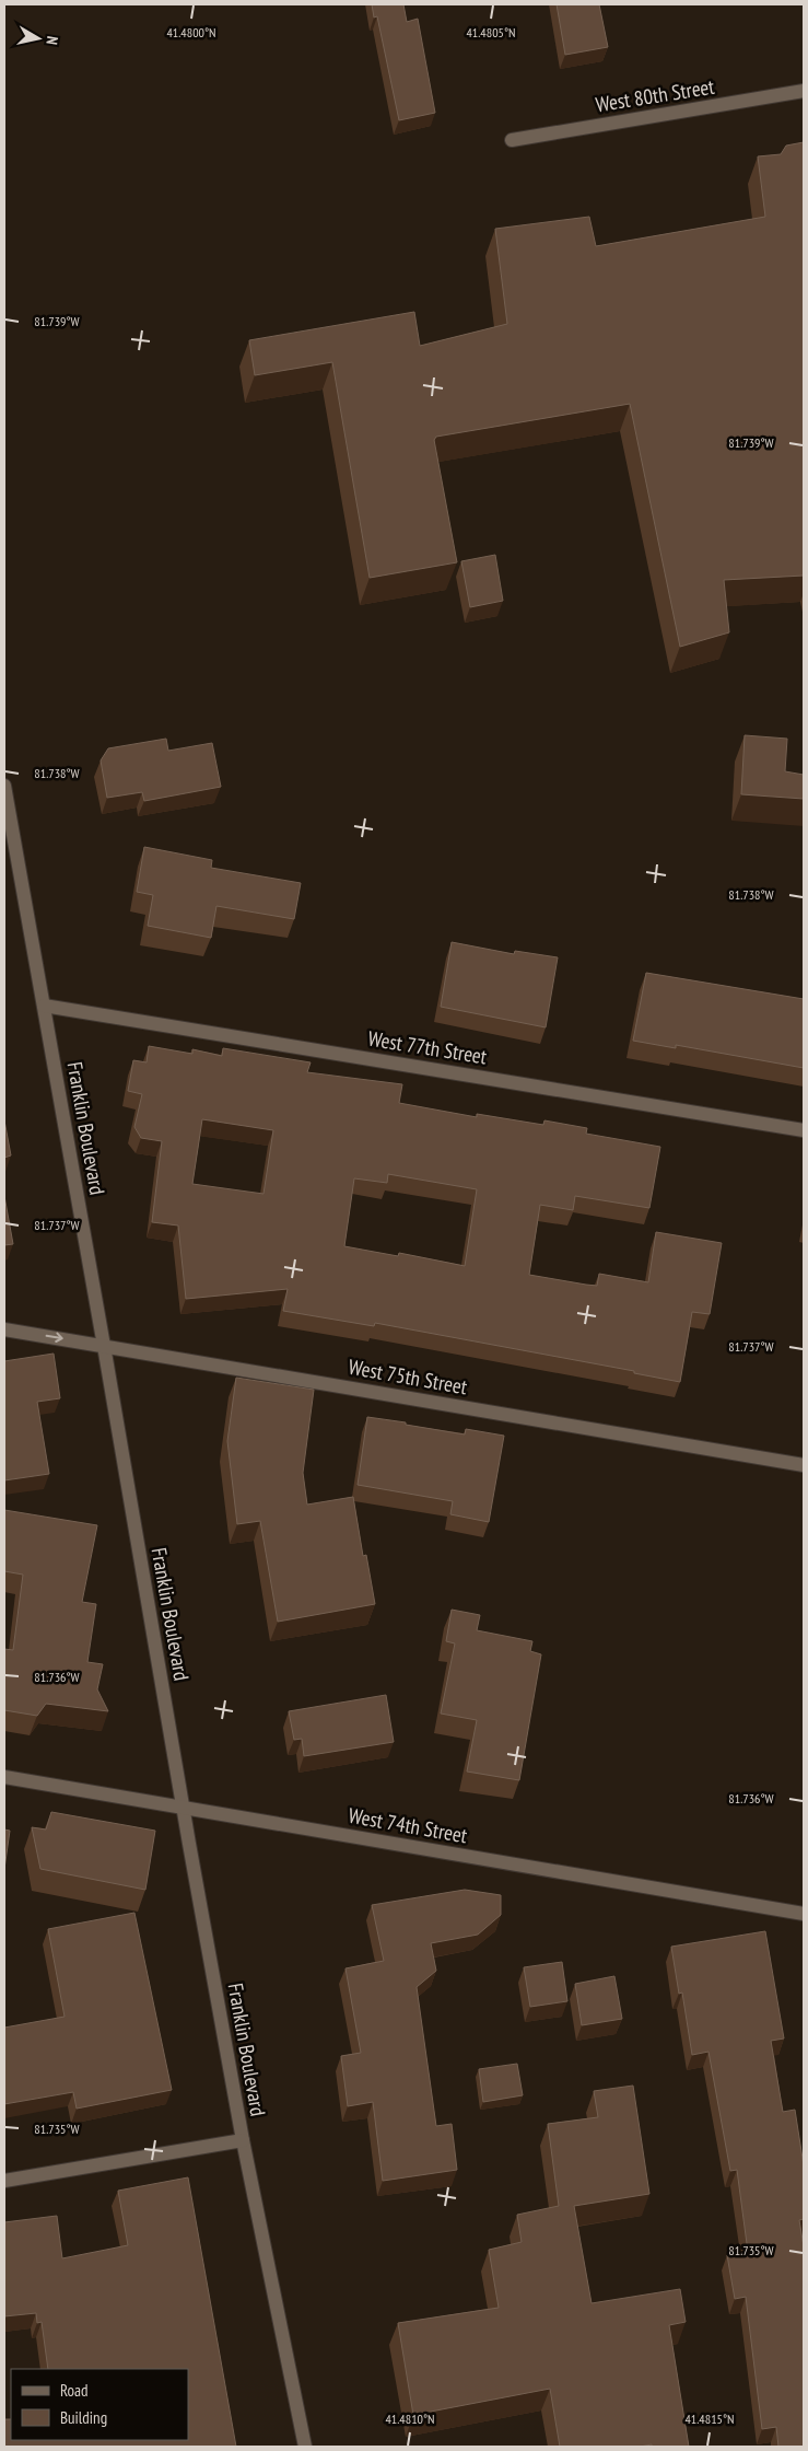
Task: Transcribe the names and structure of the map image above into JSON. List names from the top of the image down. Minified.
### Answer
{"streets":{"street":["West 80th Street","West 77th Street","Franklin Boulevard","West 75th Street","West 74th Street"]},"crossings":[["West 77th Street","Franklin Boulevard"],["Franklin Boulevard","West 75th Street"],["Franklin Boulevard","West 74th Street"]],"legend":["Road","Building"],"north":"right","coordinates":["41.4800°N","41.4805°N","81.739°W","81.738°W","81.737°W","81.736°W","81.735°W","41.4810°N","41.4815°N"]}
